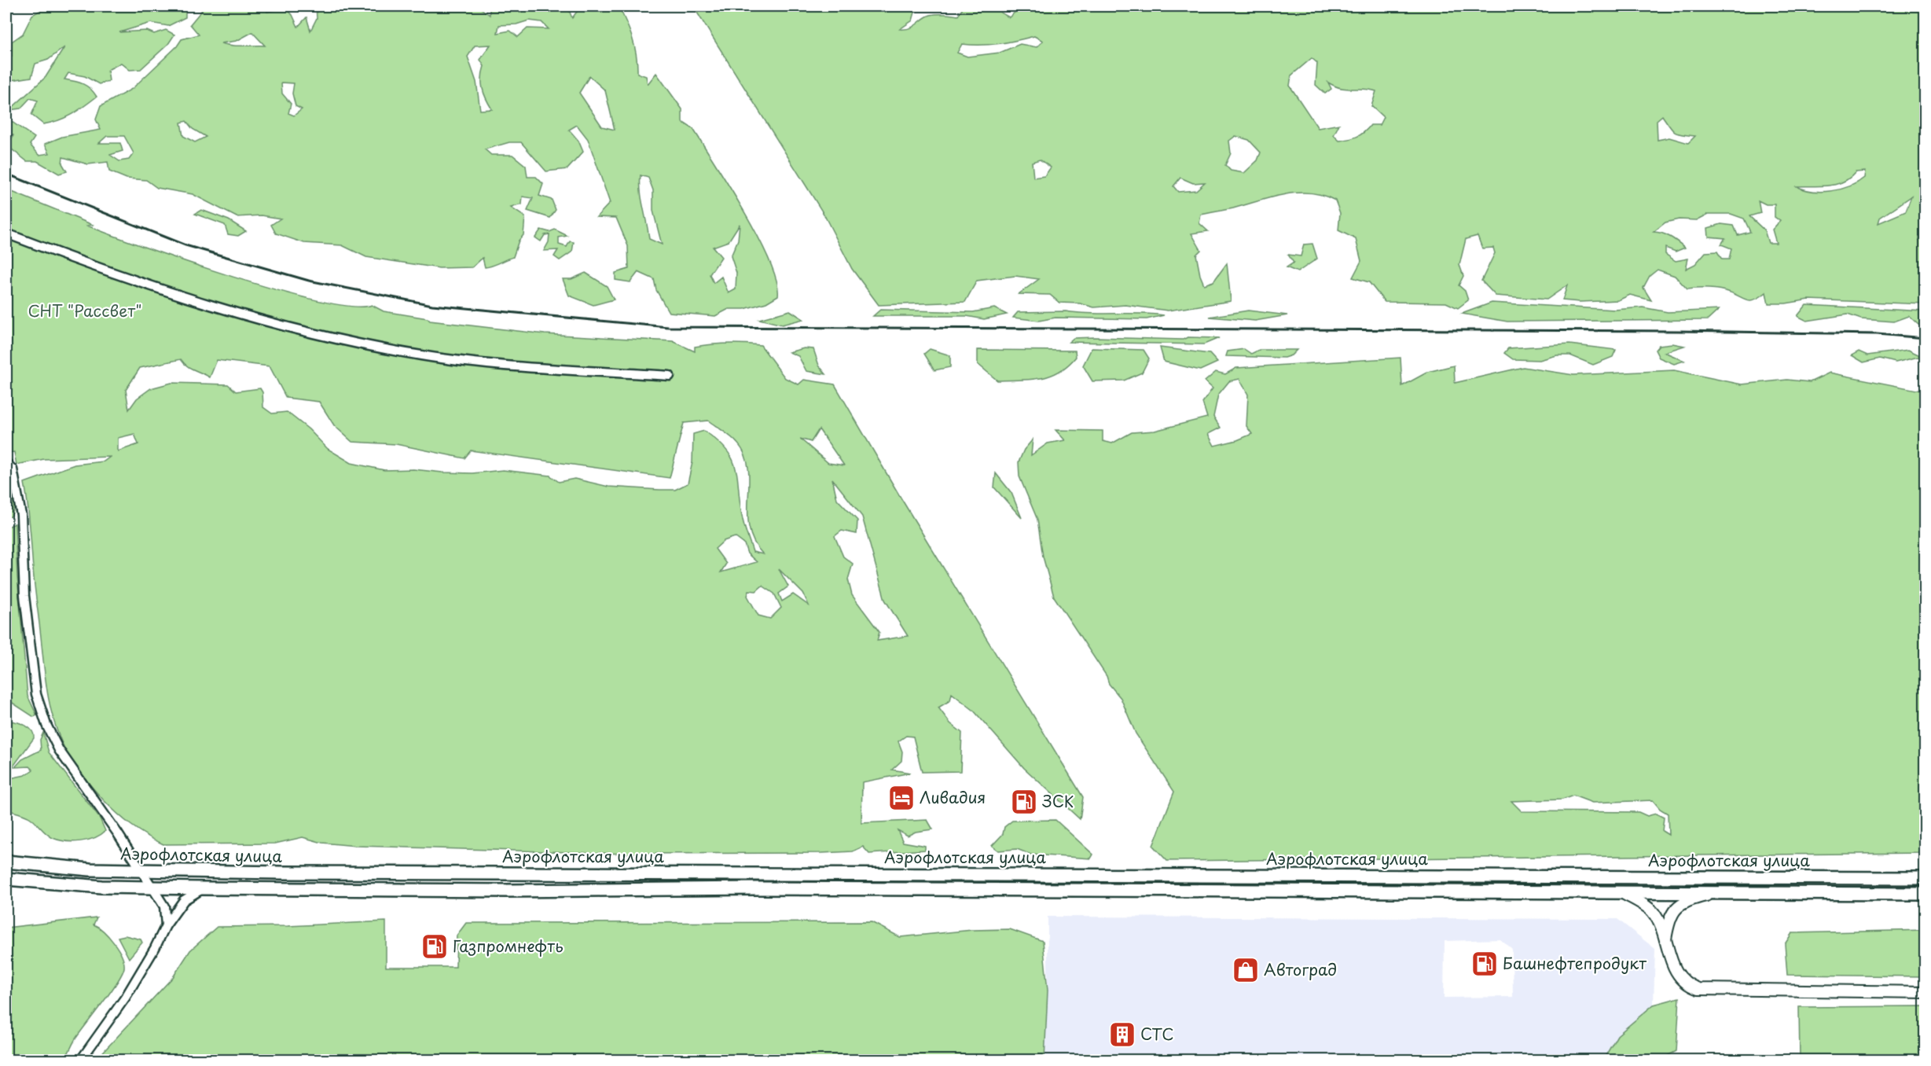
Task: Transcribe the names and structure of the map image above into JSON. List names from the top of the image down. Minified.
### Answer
{"streets":{"main road":["Аэрофлотская улица"]},"parks":["СНТ \"Рассвет\""],"places":{"hotel":["Ливадия"],"fuel station":["ЗСК","Газпромнефть","Башнефтепродукт"],"shop":["Автоград"],"building":["СТС"]}}
